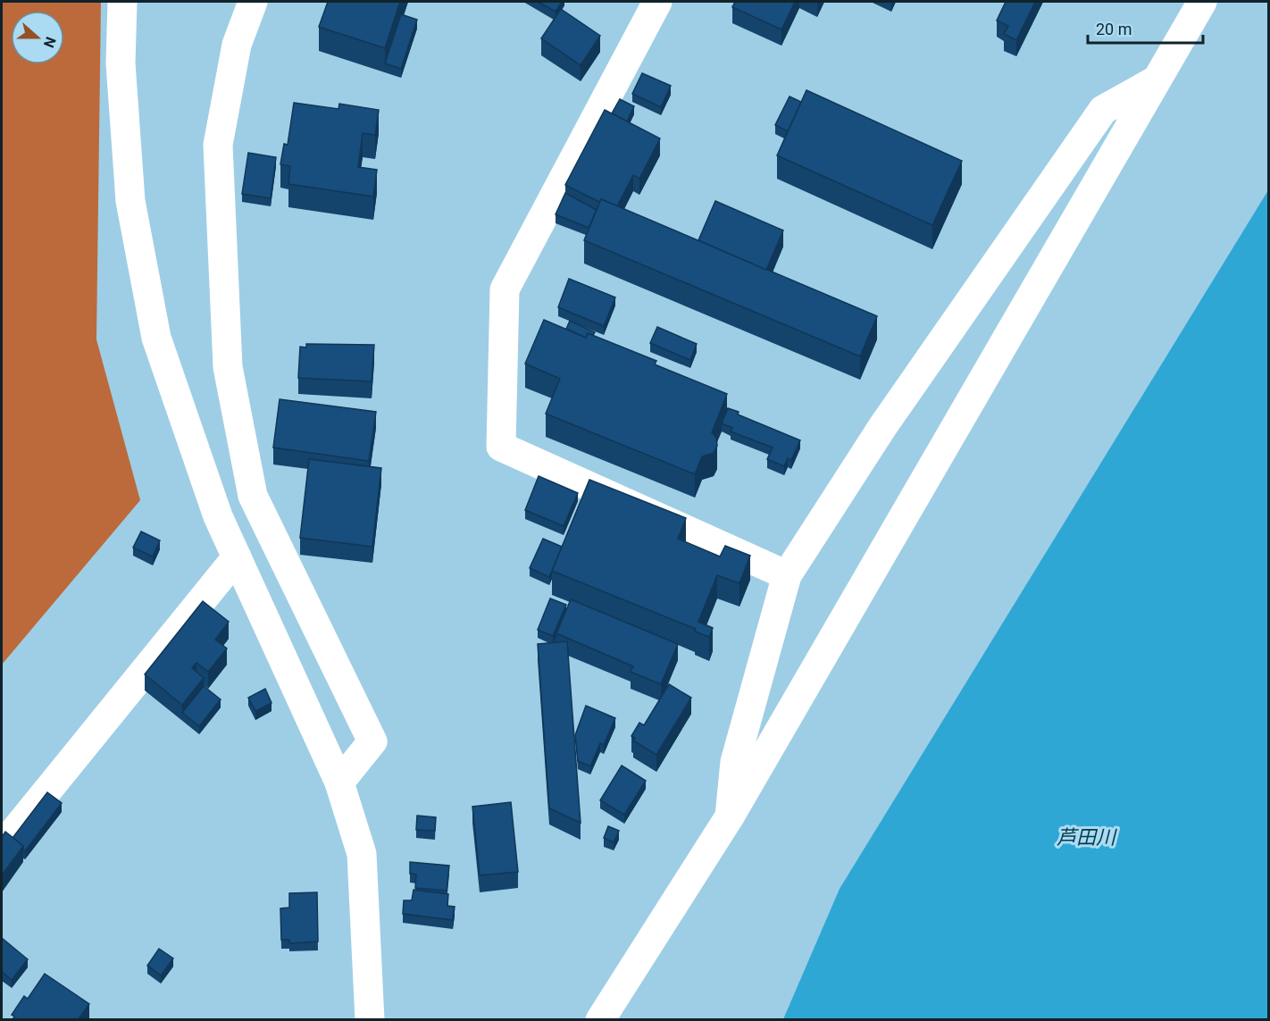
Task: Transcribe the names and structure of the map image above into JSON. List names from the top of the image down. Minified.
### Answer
{"water":["芦田川"],"scale_bar":"20 m","north":"right"}
